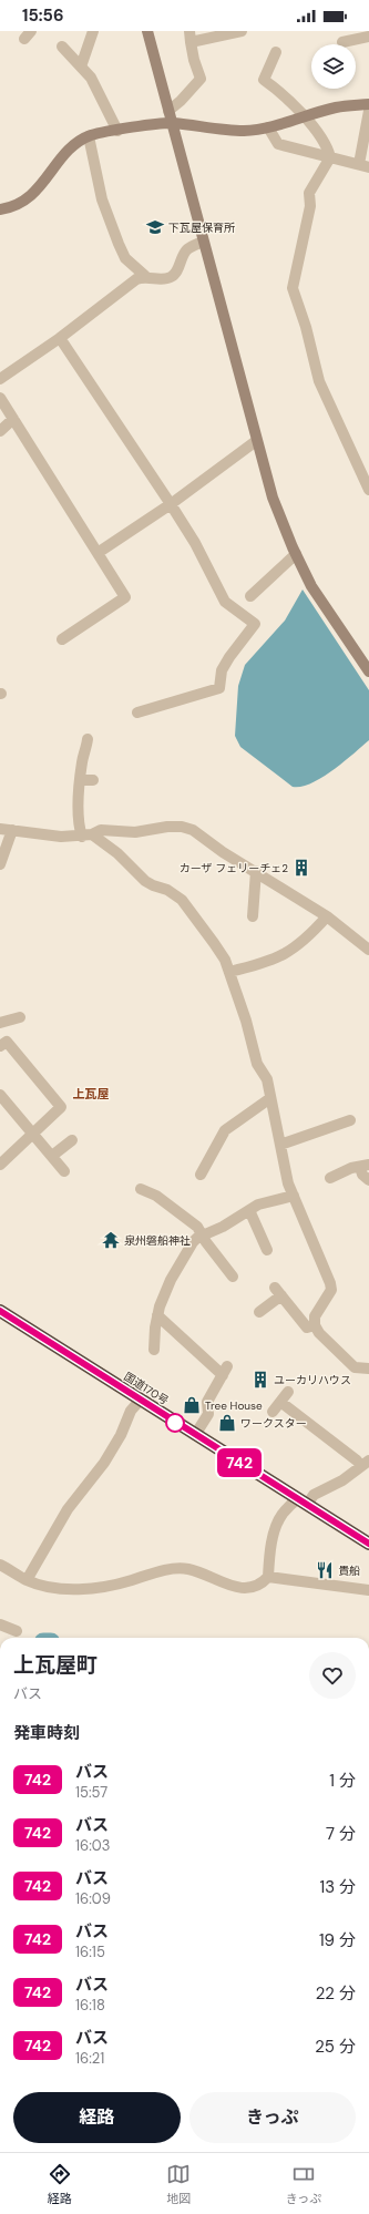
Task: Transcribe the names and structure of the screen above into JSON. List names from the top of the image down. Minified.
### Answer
{"streets":{"highway":["国道170号"]},"districts":["上瓦屋"],"places":{"school or university":["下瓦屋保育所"],"building":["カーザ フェリーチェ2","ユーカリハウス"],"temple":["泉州磐船神社"],"shop":["Tree House","ワークスター"],"restaurant":["貴船"]},"lines":["bus line 742"],"page":{"status":"15:56","on_map":"742","heading":[["上瓦屋町","バス"],"発車時刻"],"list":[{"mark":"742","name":"バス","note":"15:57","value":"1 分"},{"mark":"742","name":"バス","note":"16:03","value":"7 分"},{"mark":"742","name":"バス","note":"16:09","value":"13 分"},{"mark":"742","name":"バス","note":"16:15","value":"19 分"},{"mark":"742","name":"バス","note":"16:18","value":"22 分"},{"mark":"742","name":"バス","note":"16:21","value":"25 分"}],"buttons":["経路","きっぷ"],"tabs":["経路","地図","きっぷ"]}}
